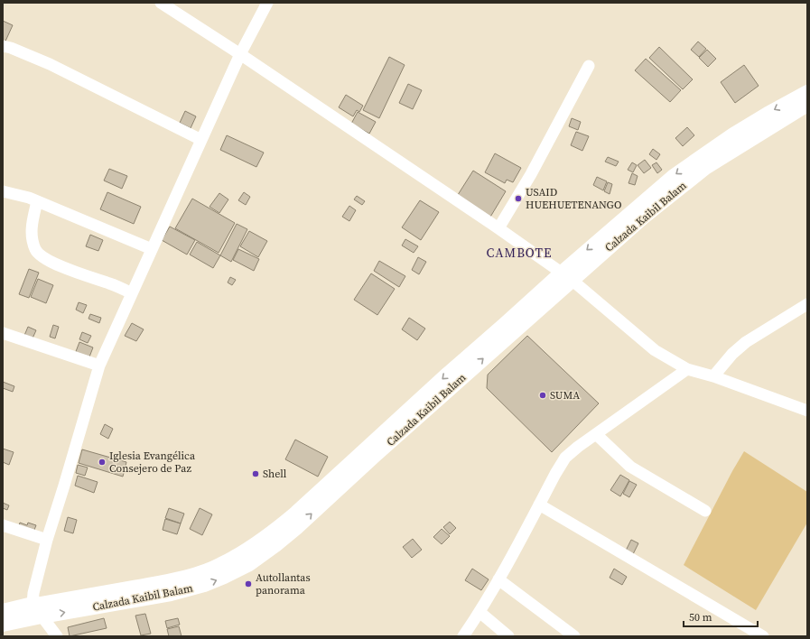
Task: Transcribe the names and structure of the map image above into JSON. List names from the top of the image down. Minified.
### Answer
{"streets":{"main road":["Calzada Kaibil Balam"]},"districts":["CAMBOTE"],"places":["USAID HUEHUETENANGO","SUMA","Iglesia Evangélica Consejero de Paz","Shell","Autollantas panorama"],"scale_bar":"50 m"}
